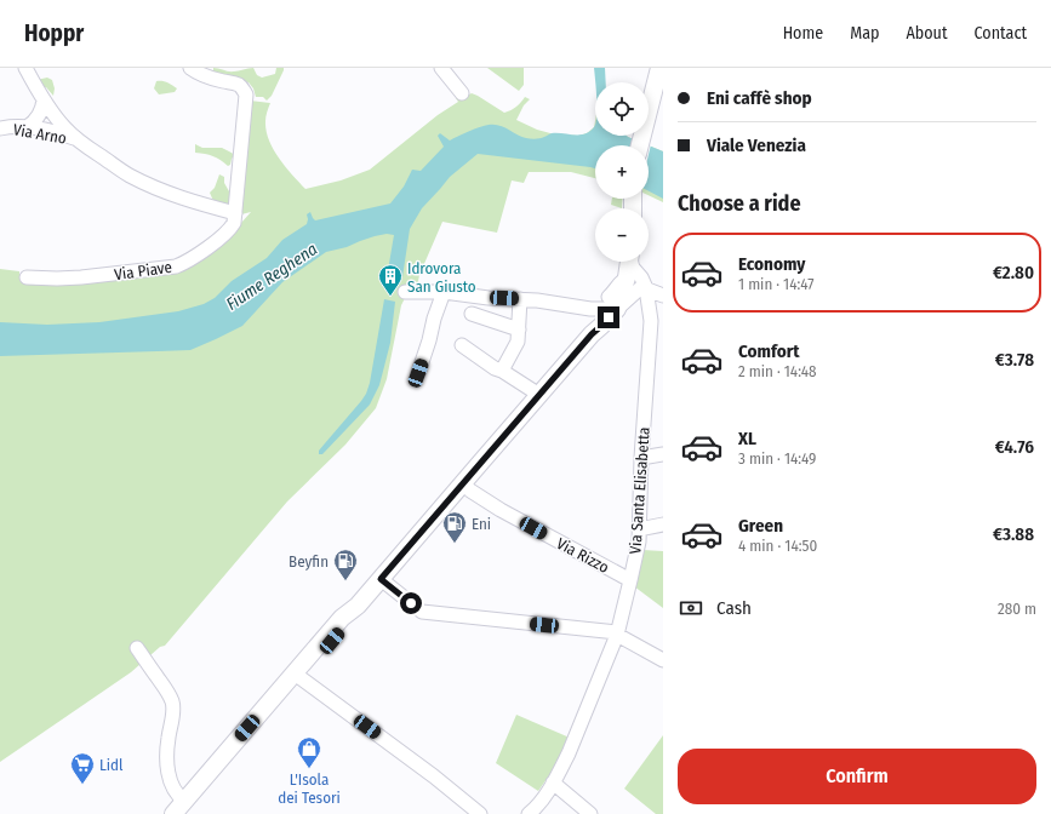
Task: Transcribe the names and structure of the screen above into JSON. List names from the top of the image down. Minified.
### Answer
{"streets":{"street":["Via Arno","Via Piave","Via Santa Elisabetta","Via Rizzo"]},"crossings":[["Via Santa Elisabetta","Via Rizzo"]],"water":["Fiume Reghena"],"places":{"building":["Idrovora San Giusto"],"fuel station":["Eni","Beyfin"],"shop":["L'Isola dei Tesori"],"supermarket":["Lidl"]},"page":{"header":"Hoppr","nav":["Home","Map","About","Contact"],"banner":["Eni caffè shop","Viale Venezia"],"map_buttons":["+","−"],"heading":"Choose a ride","list":[{"name":"Economy","note":"1 min · 14:47","value":"€2.80"},{"name":"Comfort","note":"2 min · 14:48","value":"€3.78"},{"name":"XL","note":"3 min · 14:49","value":"€4.76"},{"name":"Green","note":"4 min · 14:50","value":"€3.88"}],"pay":["Cash","280 m"],"buttons":"Confirm"}}
